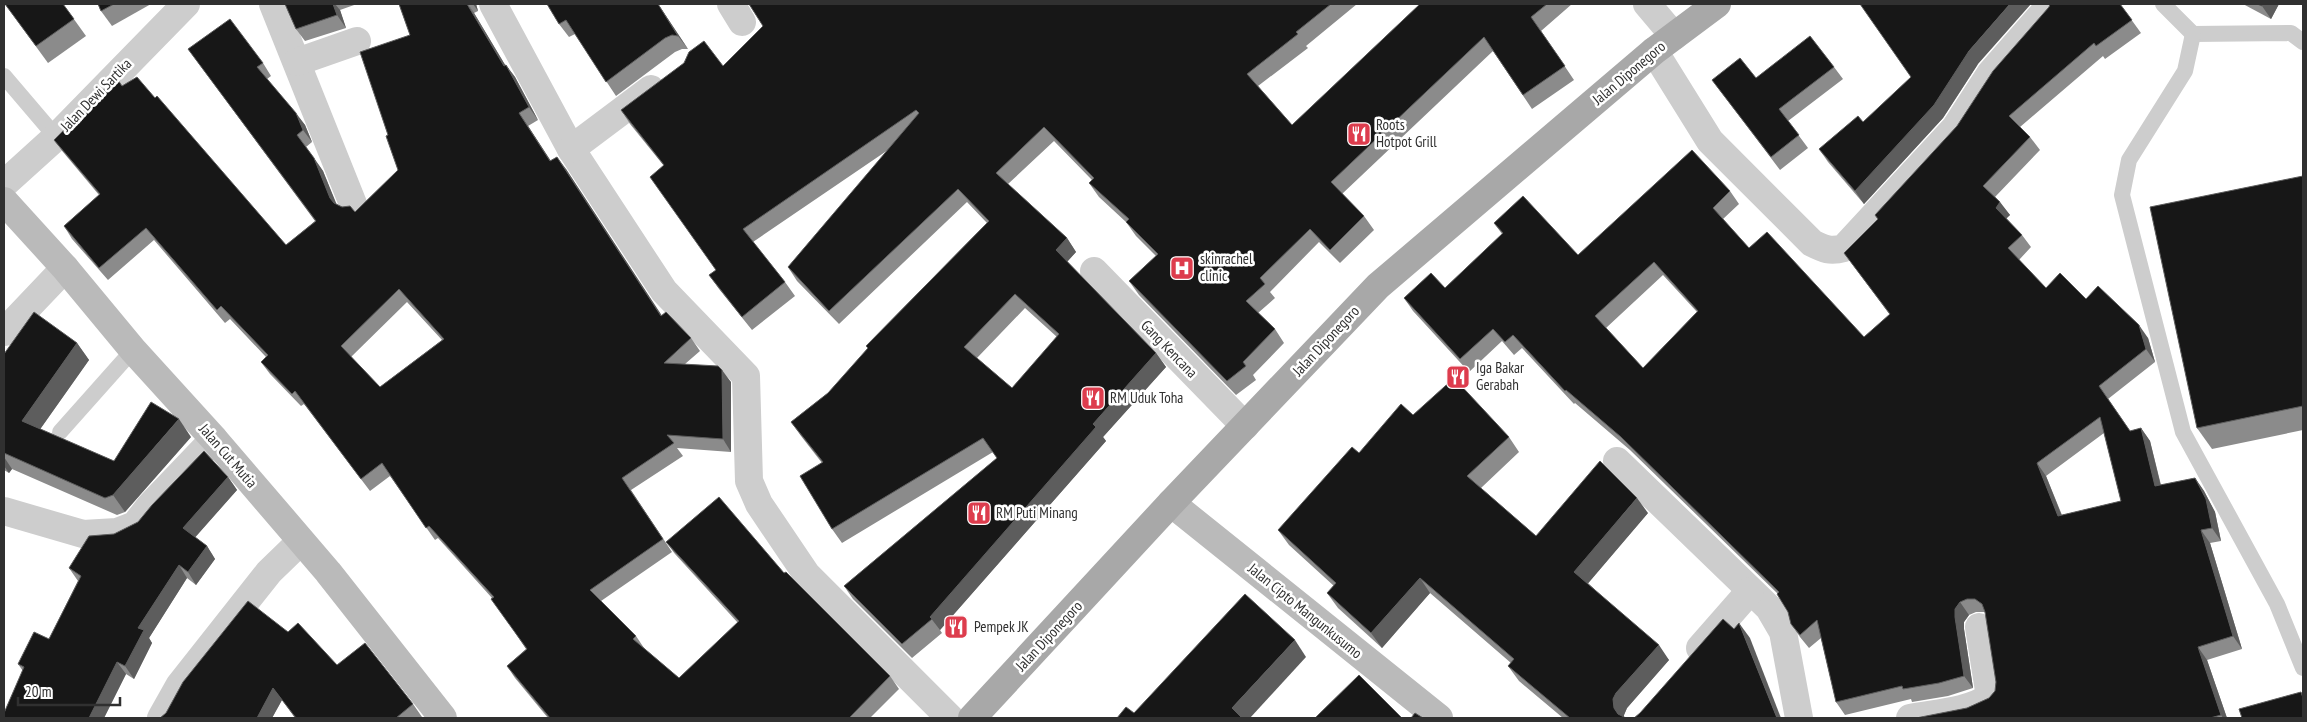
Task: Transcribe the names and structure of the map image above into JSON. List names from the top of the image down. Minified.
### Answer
{"streets":{"main road":["Jalan Diponegoro","Jalan Cut Mutia","Jalan Cipto Mangunkusumo"],"street":["Jalan Dewi Sartika","Gang Kencana"]},"crossings":[["Jalan Diponegoro","Gang Kencana"],["Jalan Diponegoro","Jalan Cipto Mangunkusumo"]],"places":{"restaurant":["Roots Hotpot Grill","Iga Bakar Gerabah","RM Uduk Toha","RM Puti Minang","Pempek JK"],"hospital":["skinrachel clinic"]},"scale_bar":"20 m"}
